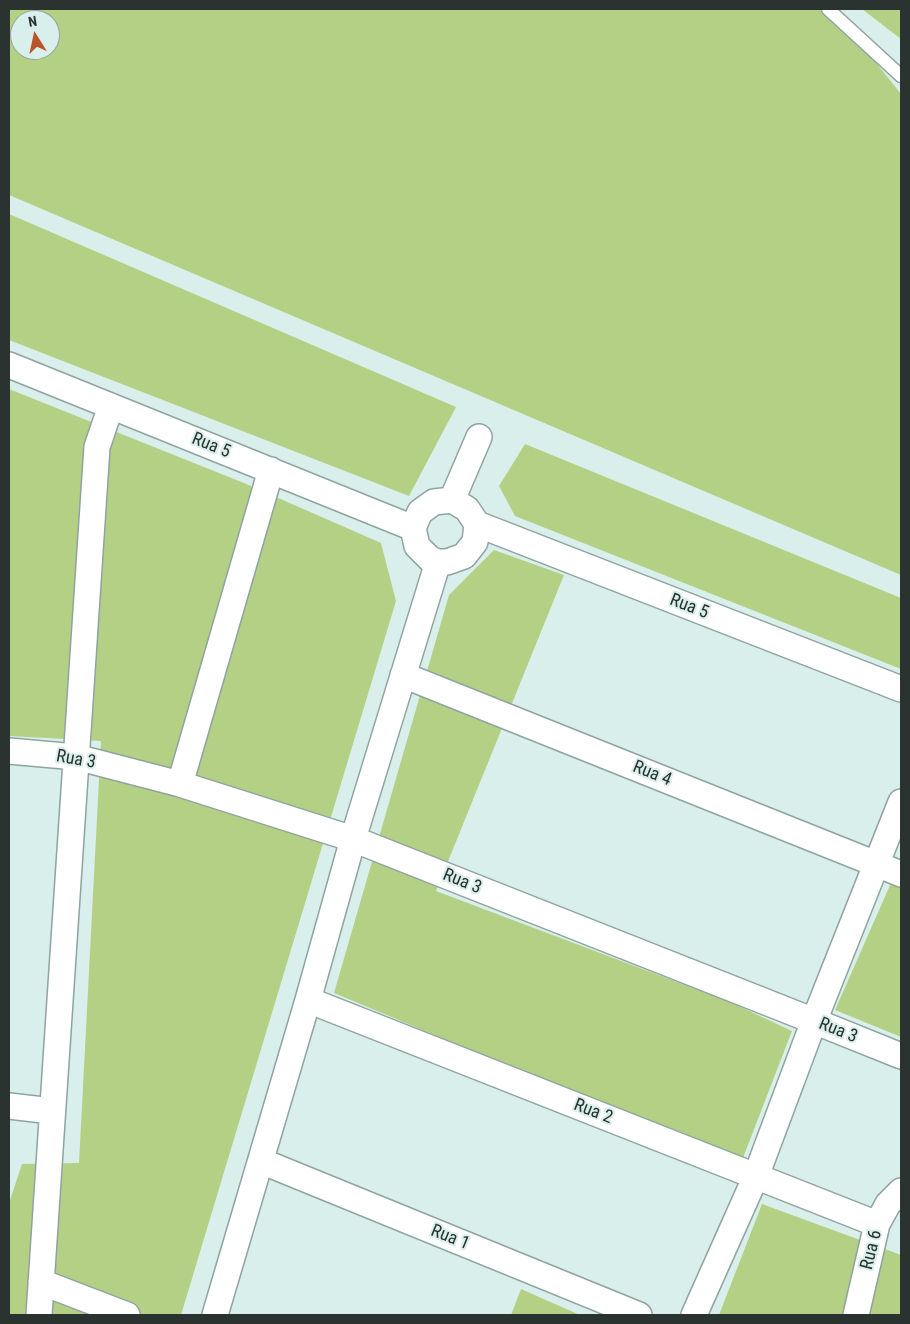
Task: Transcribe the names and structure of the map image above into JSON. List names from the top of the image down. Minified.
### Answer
{"streets":{"street":["Rua 5","Rua 3","Rua 4","Rua 2","Rua 1","Rua 6"]},"crossings":[["Rua 2","Rua 6"]],"north":"top"}
